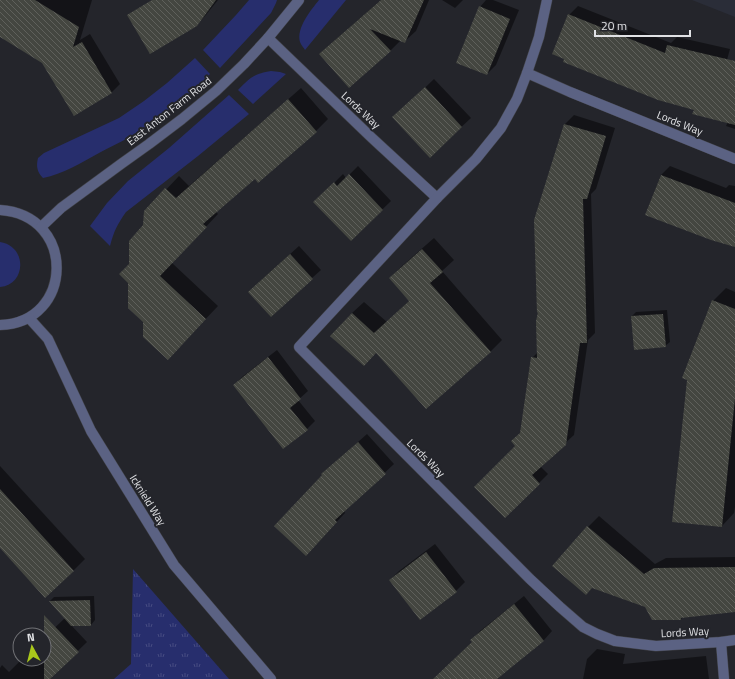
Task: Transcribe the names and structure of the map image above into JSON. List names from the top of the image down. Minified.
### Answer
{"streets":{"street":["Lords Way","East Anton Farm Road","Icknield Way"]},"crossings":[["Lords Way","East Anton Farm Road"]],"scale_bar":"20 m","north":"top"}
